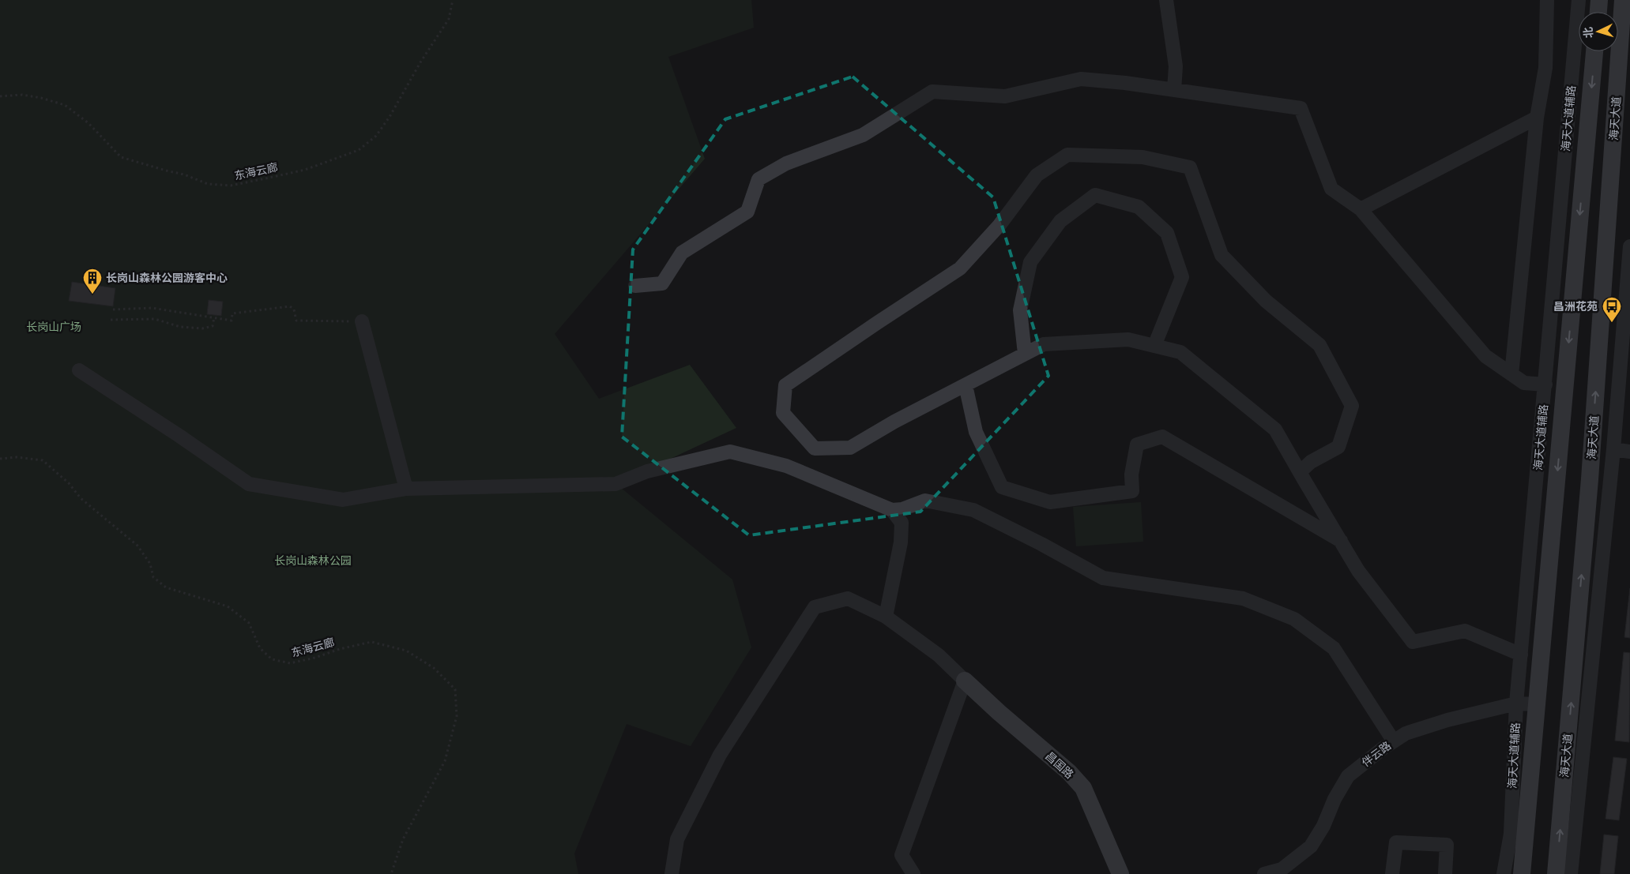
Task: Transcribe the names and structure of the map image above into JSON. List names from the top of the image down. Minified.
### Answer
{"streets":{"main road":["海天大道","昌国路"],"street":["海天大道辅路","伴云路"],"path":["东海云廊"]},"crossings":[["海天大道辅路","伴云路"]],"parks":["长岗山广场","长岗山森林公园"],"places":{"building":["长岗山森林公园游客中心"],"bus stop":["昌洲花苑"]},"north":"left"}
